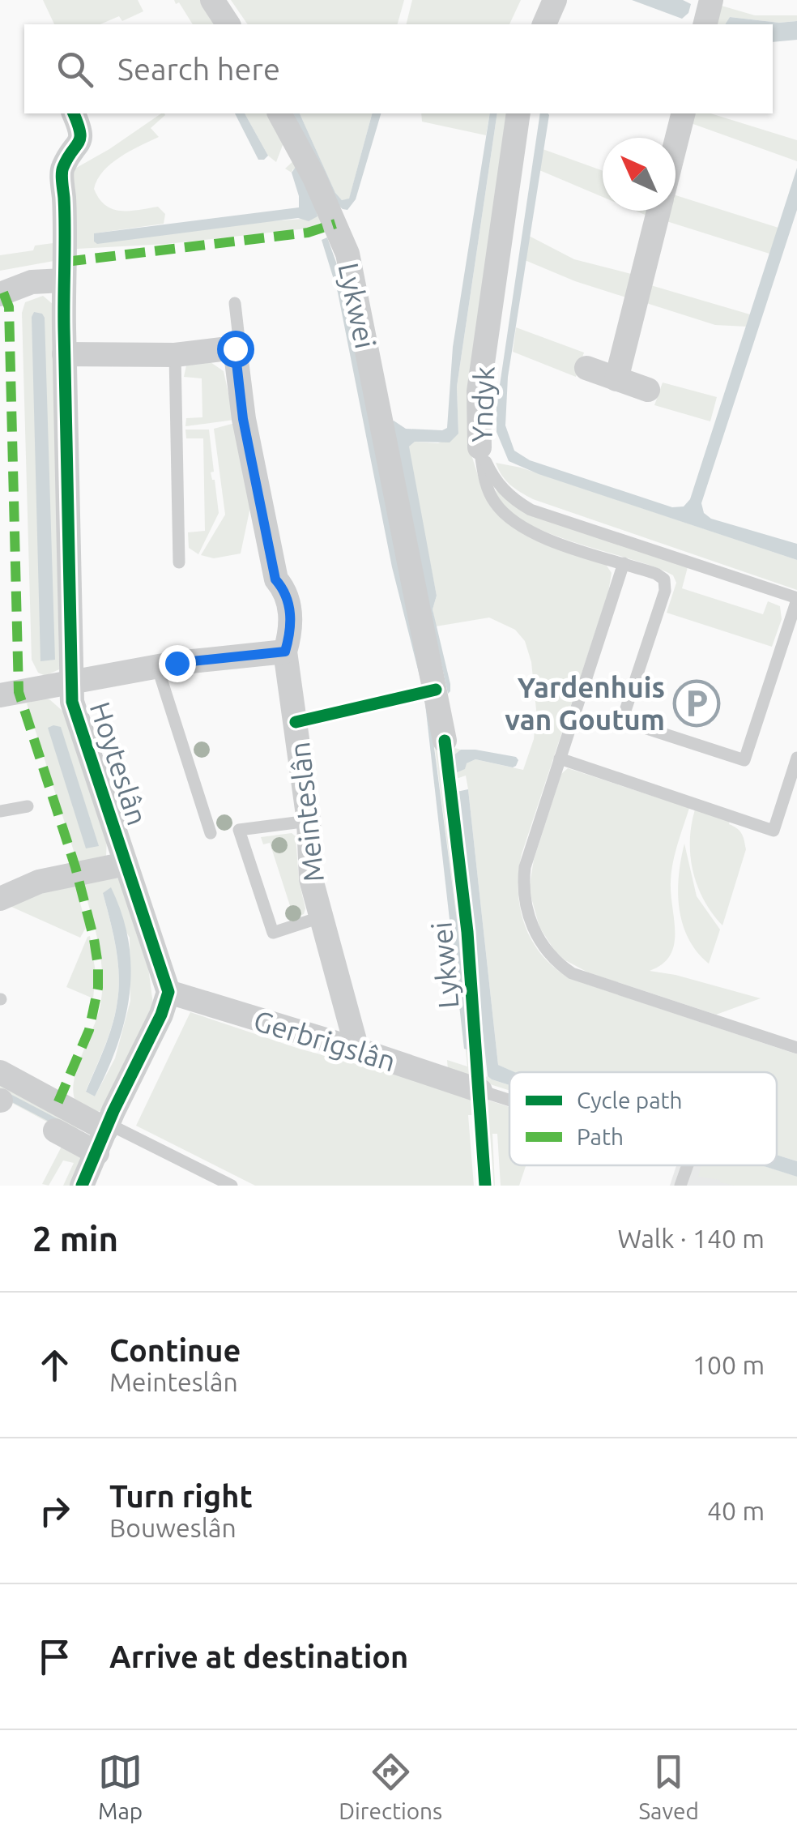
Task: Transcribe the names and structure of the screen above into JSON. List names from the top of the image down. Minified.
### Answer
{"streets":{"street":["Lykwei","Yndyk","Hoyteslân","Meinteslân","Gerbrigslân"]},"crossings":[["Hoyteslân","Gerbrigslân"],["Meinteslân","Gerbrigslân"]],"places":{"parking":["Yardenhuis van Goutum"]},"legend":["Cycle path","Path"],"north":"top left","page":{"search":"Search here","heading":["2 min","Walk · 140 m"],"list":[["Continue","Meinteslân","100 m"],["Turn right","Bouweslân","40 m"],"Arrive at destination"],"nav":["Map","Directions","Saved"]}}
